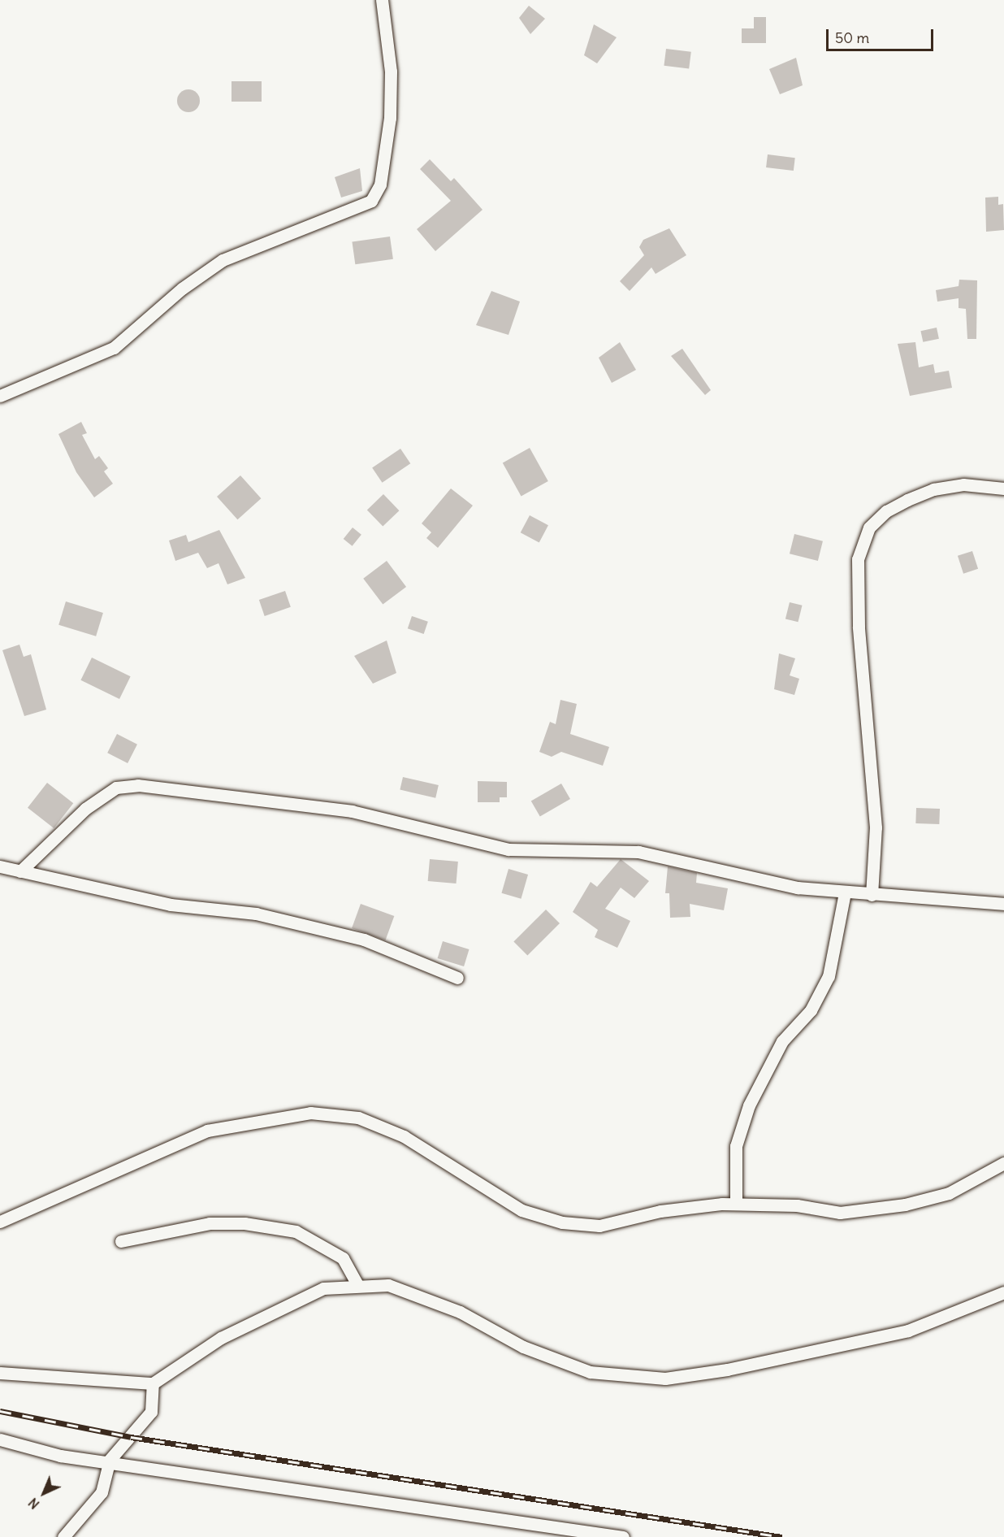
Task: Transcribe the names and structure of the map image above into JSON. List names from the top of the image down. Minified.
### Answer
{"scale_bar":"50 m","north":"bottom left"}
